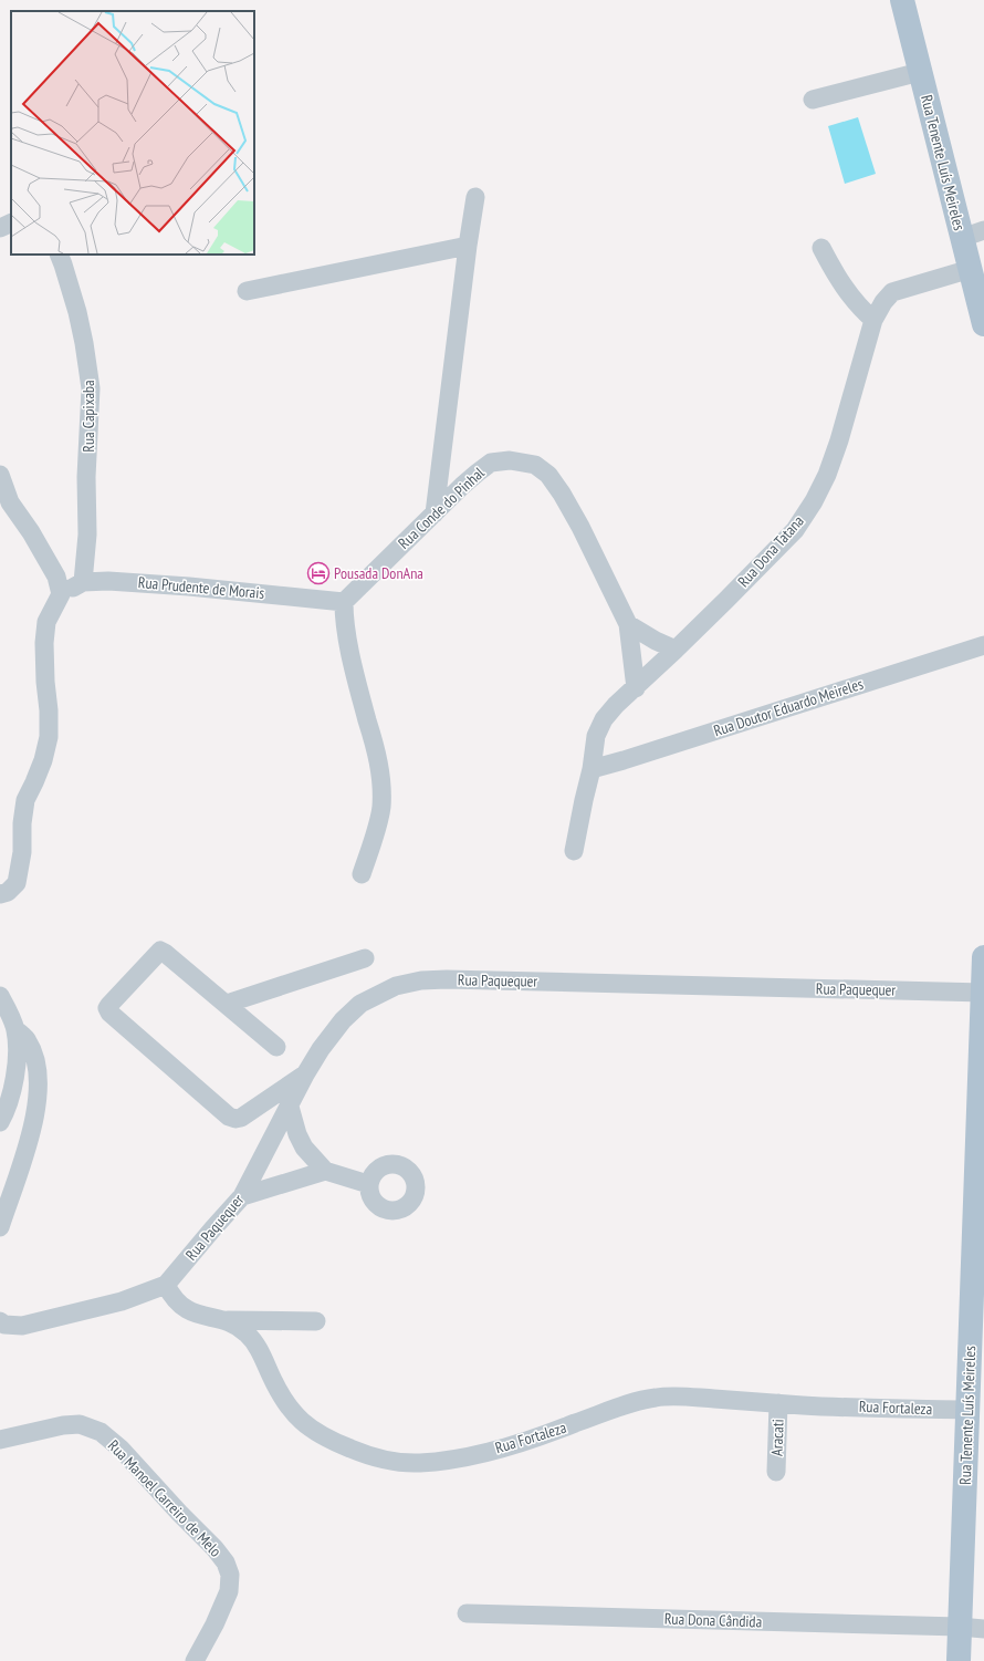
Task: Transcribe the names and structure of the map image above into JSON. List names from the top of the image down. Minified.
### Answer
{"streets":{"main road":["Rua Tenente Luís Meireles"],"street":["Rua Capixaba","Rua Conde do Pinhal","Rua Dona Tatana","Rua Prudente de Morais","Rua Doutor Eduardo Meireles","Rua Paquequer","Rua Fortaleza","Aracati","Rua Manoel Carreiro de Melo","Rua Dona Cândida"]},"crossings":[["Rua Tenente Luís Meireles","Rua Dona Tatana"],["Rua Tenente Luís Meireles","Rua Paquequer"],["Rua Tenente Luís Meireles","Rua Fortaleza"],["Rua Tenente Luís Meireles","Rua Dona Cândida"],["Rua Capixaba","Rua Prudente de Morais"],["Rua Conde do Pinhal","Rua Dona Tatana"],["Rua Conde do Pinhal","Rua Prudente de Morais"],["Rua Dona Tatana","Rua Doutor Eduardo Meireles"],["Rua Paquequer","Rua Fortaleza"],["Rua Fortaleza","Aracati"]],"places":{"hotel":["Pousada DonAna"]}}
